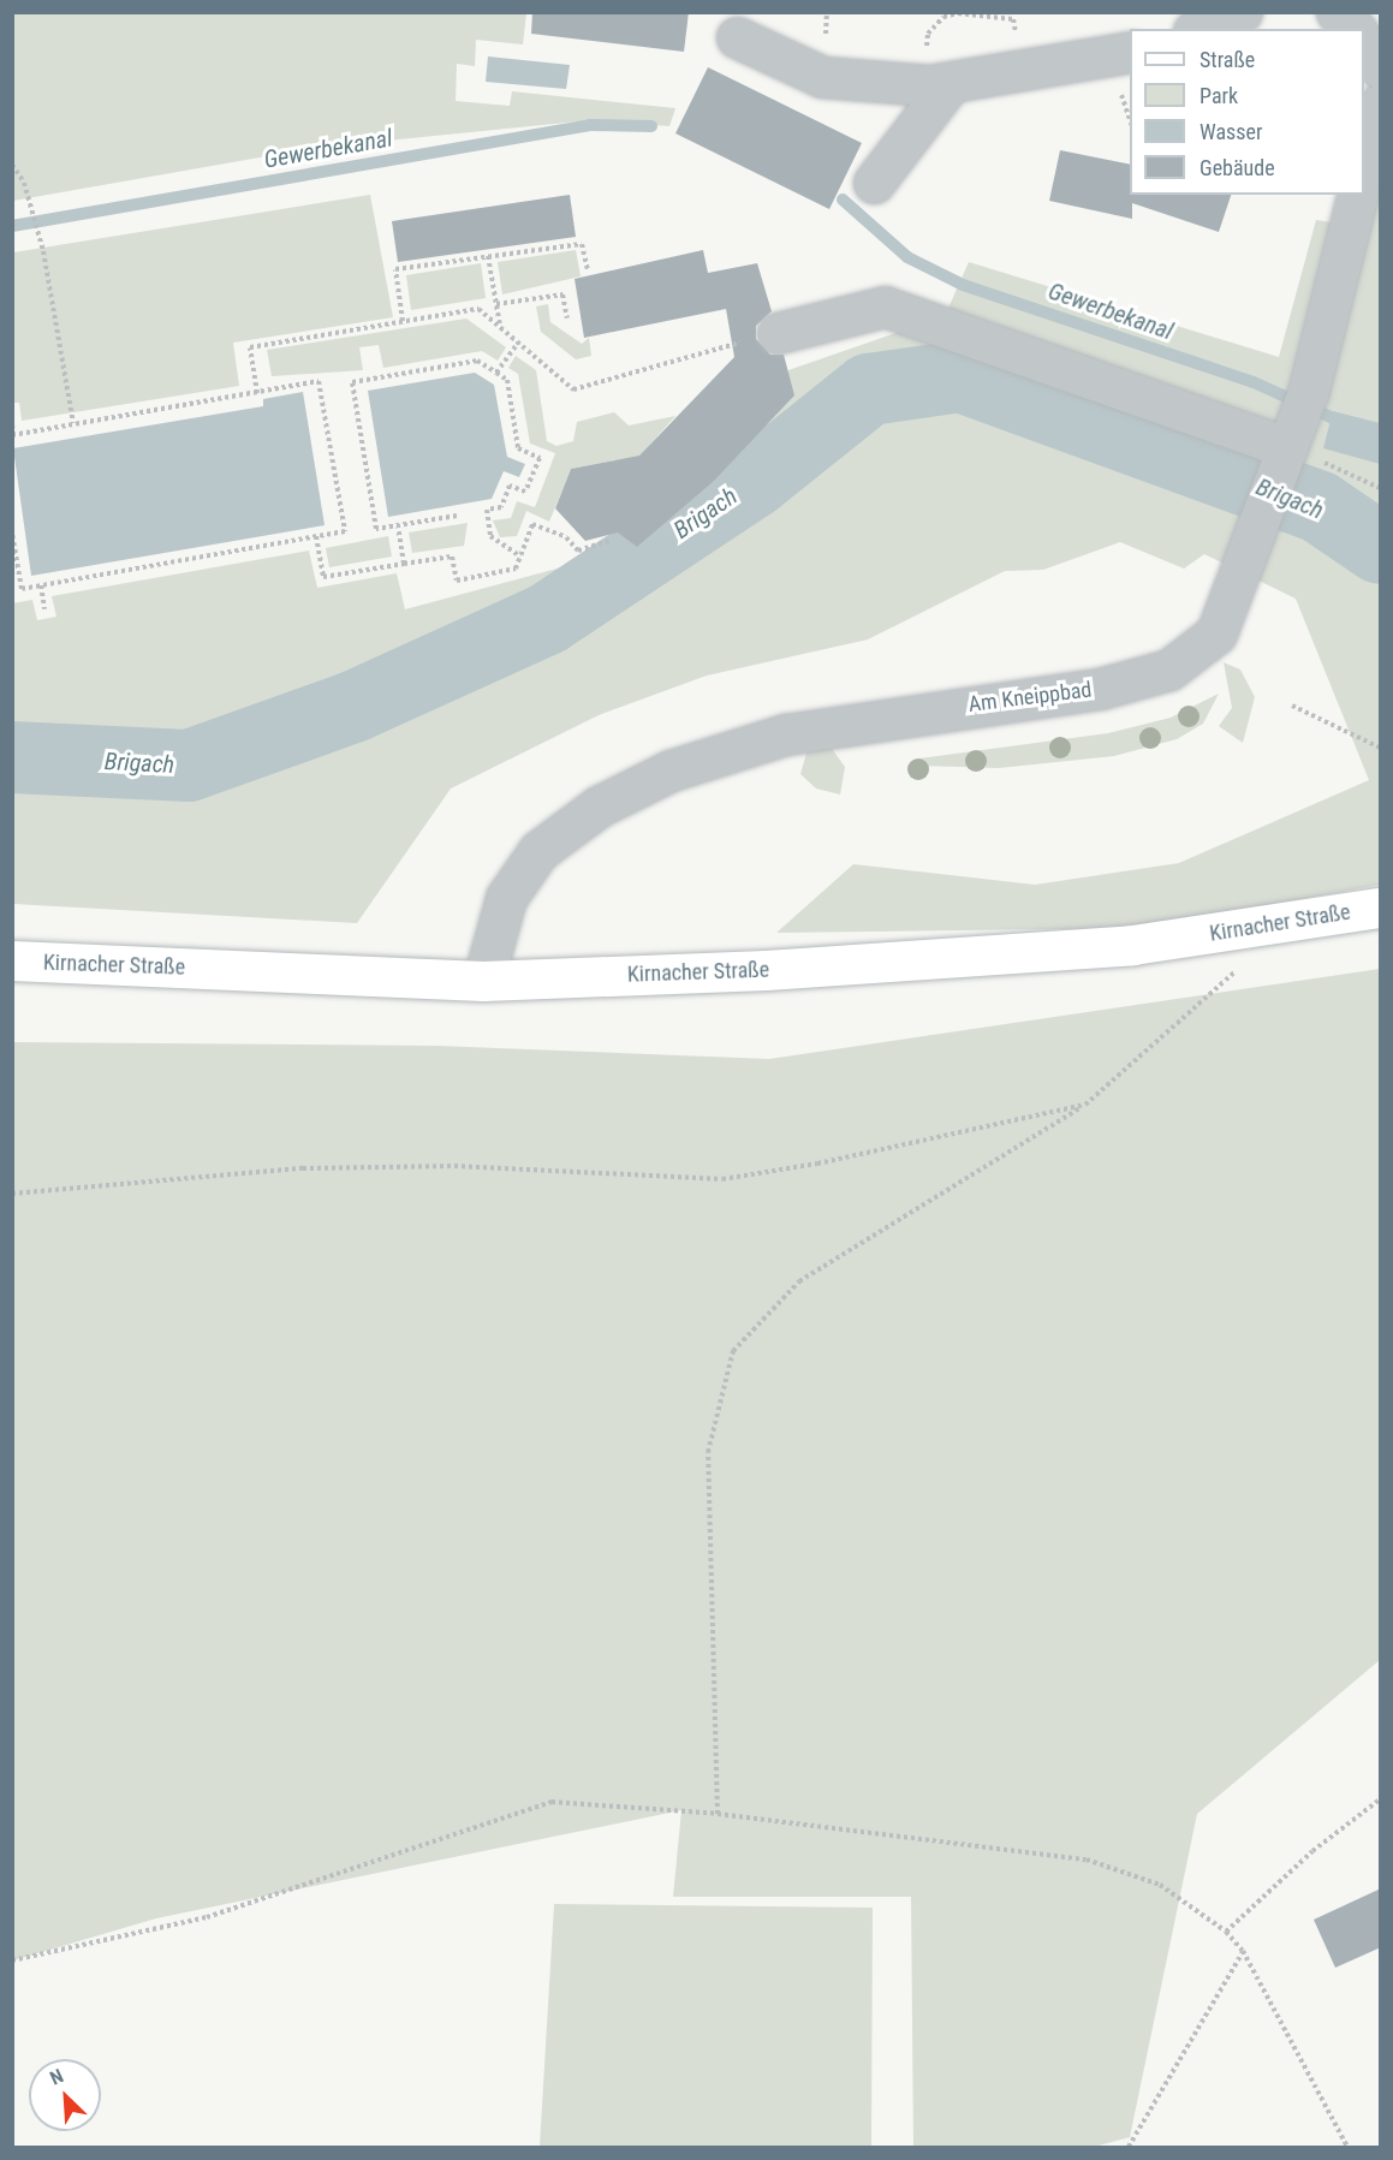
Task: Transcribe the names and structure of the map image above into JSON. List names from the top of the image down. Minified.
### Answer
{"streets":{"main road":["Kirnacher Straße"],"street":["Am Kneippbad"]},"crossings":[["Am Kneippbad","Kirnacher Straße"]],"water":["Gewerbekanal","Brigach"],"legend":["Straße","Park","Wasser","Gebäude"],"north":"top left"}
